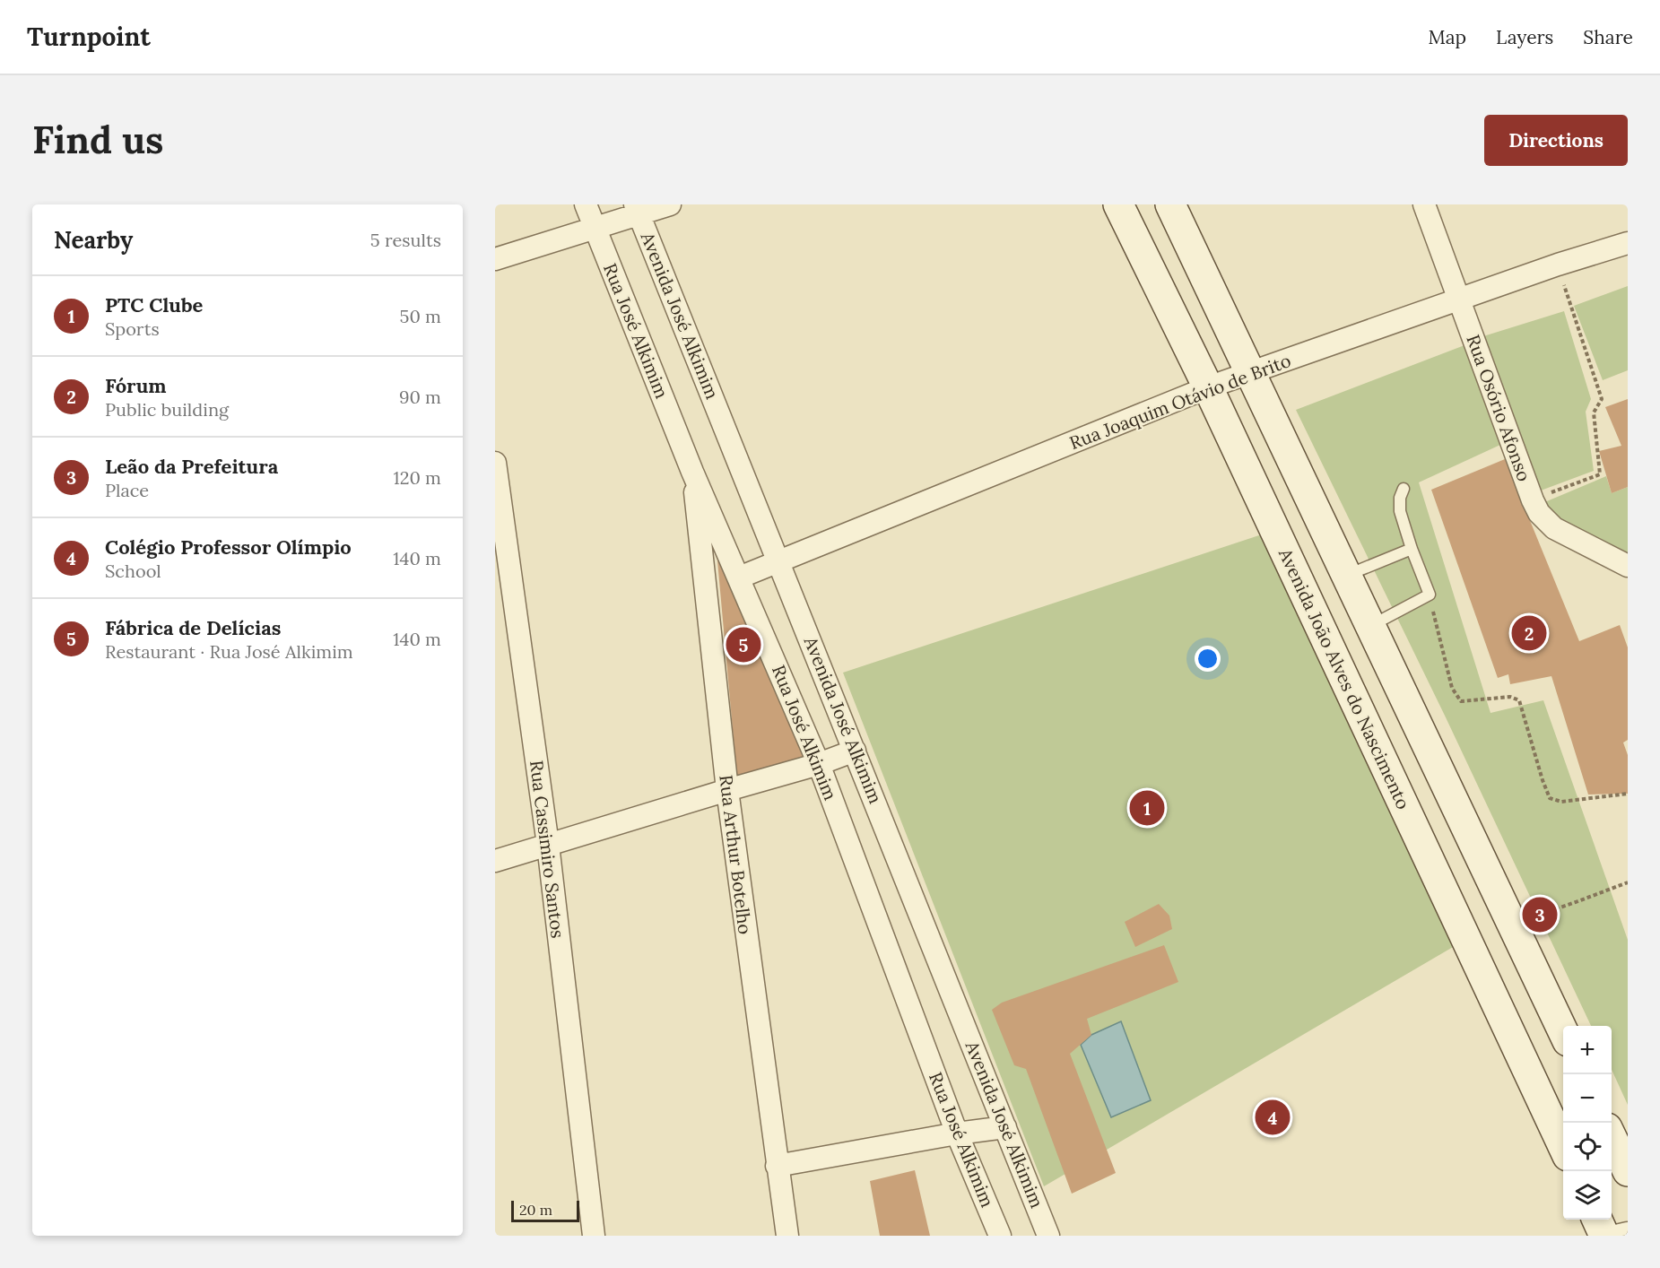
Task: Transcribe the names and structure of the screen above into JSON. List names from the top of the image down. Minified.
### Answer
{"streets":{"main road":["Avenida João Alves do Nascimento"],"street":["Avenida José Alkimim","Rua José Alkimim","Rua Joaquim Otávio de Brito","Rua Osório Afonso","Rua Cassimiro Santos","Rua Arthur Botelho"]},"crossings":[["Avenida José Alkimim","Rua Joaquim Otávio de Brito"],["Rua José Alkimim","Rua Joaquim Otávio de Brito"],["Rua José Alkimim","Rua Arthur Botelho"],["Rua Joaquim Otávio de Brito","Rua Osório Afonso"],["Rua Joaquim Otávio de Brito","Avenida João Alves do Nascimento"]],"scale_bar":"20 m","page":{"header":"Turnpoint","nav":["Map","Layers","Share"],"buttons":"Directions","title":"Find us","heading":["Nearby","5 results"],"list":[{"mark":"1","name":"PTC Clube","note":"Sports","value":"50 m"},{"mark":"2","name":"Fórum","note":"Public building","value":"90 m"},{"mark":"3","name":"Leão da Prefeitura","note":"Place","value":"120 m"},{"mark":"4","name":"Colégio Professor Olímpio","note":"School","value":"140 m"},{"mark":"5","name":"Fábrica de Delícias","note":"Restaurant · Rua José Alkimim","value":"140 m"}],"pins":["2","5","1","3","4"],"map_buttons":["+","−"],"scale":"20 m"}}
